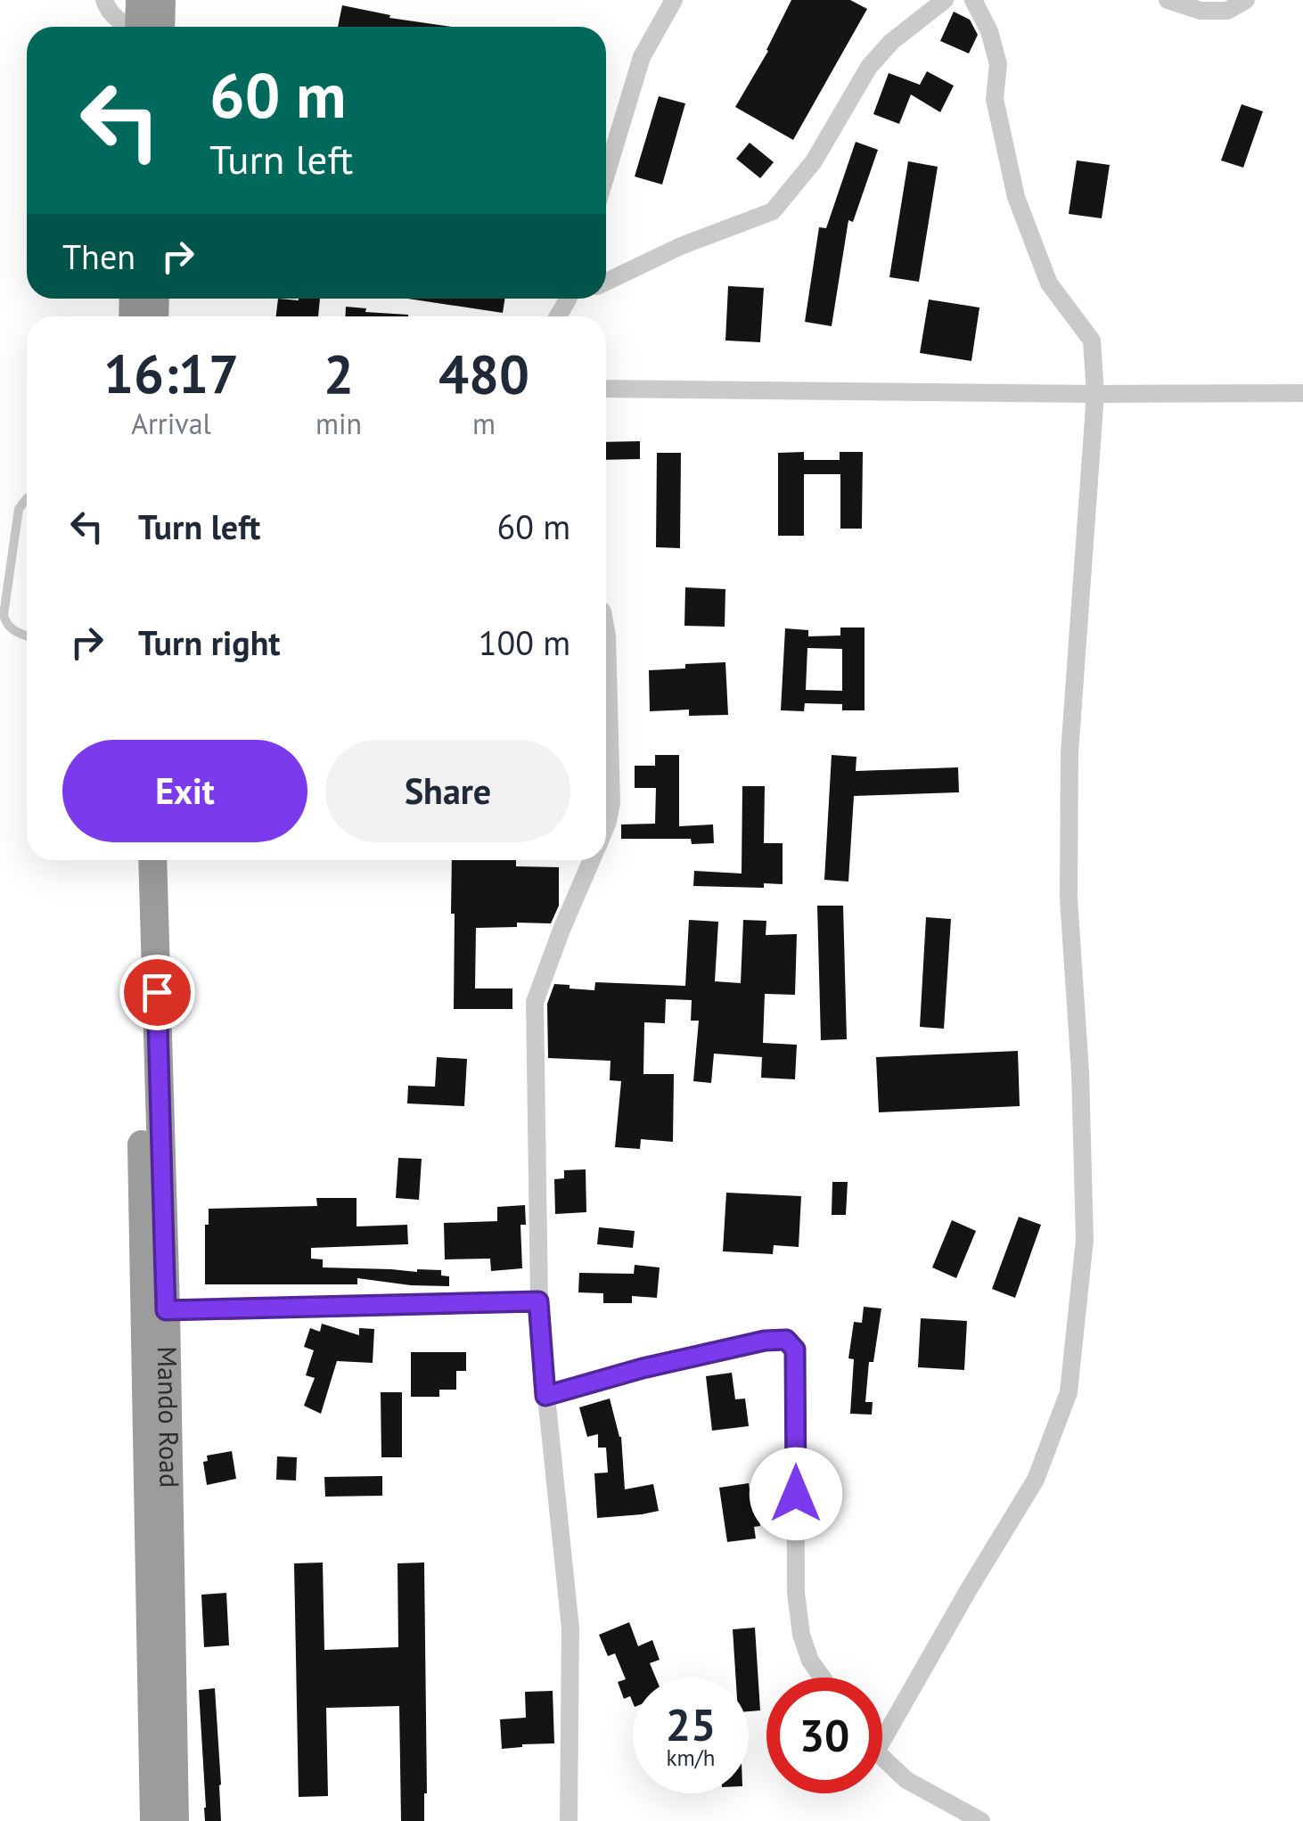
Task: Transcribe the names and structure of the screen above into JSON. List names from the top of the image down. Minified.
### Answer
{"streets":{"highway":["Mando Road"]},"page":{"turn":["60 m","Turn left"],"then":"Then","eta":["16:17","Arrival","2","min","480","m"],"list":[{"name":"Turn left","value":"60 m"},{"name":"Turn right","value":"100 m"}],"buttons":["Exit","Share"],"speed":"25 km/h","limit":"30"}}
